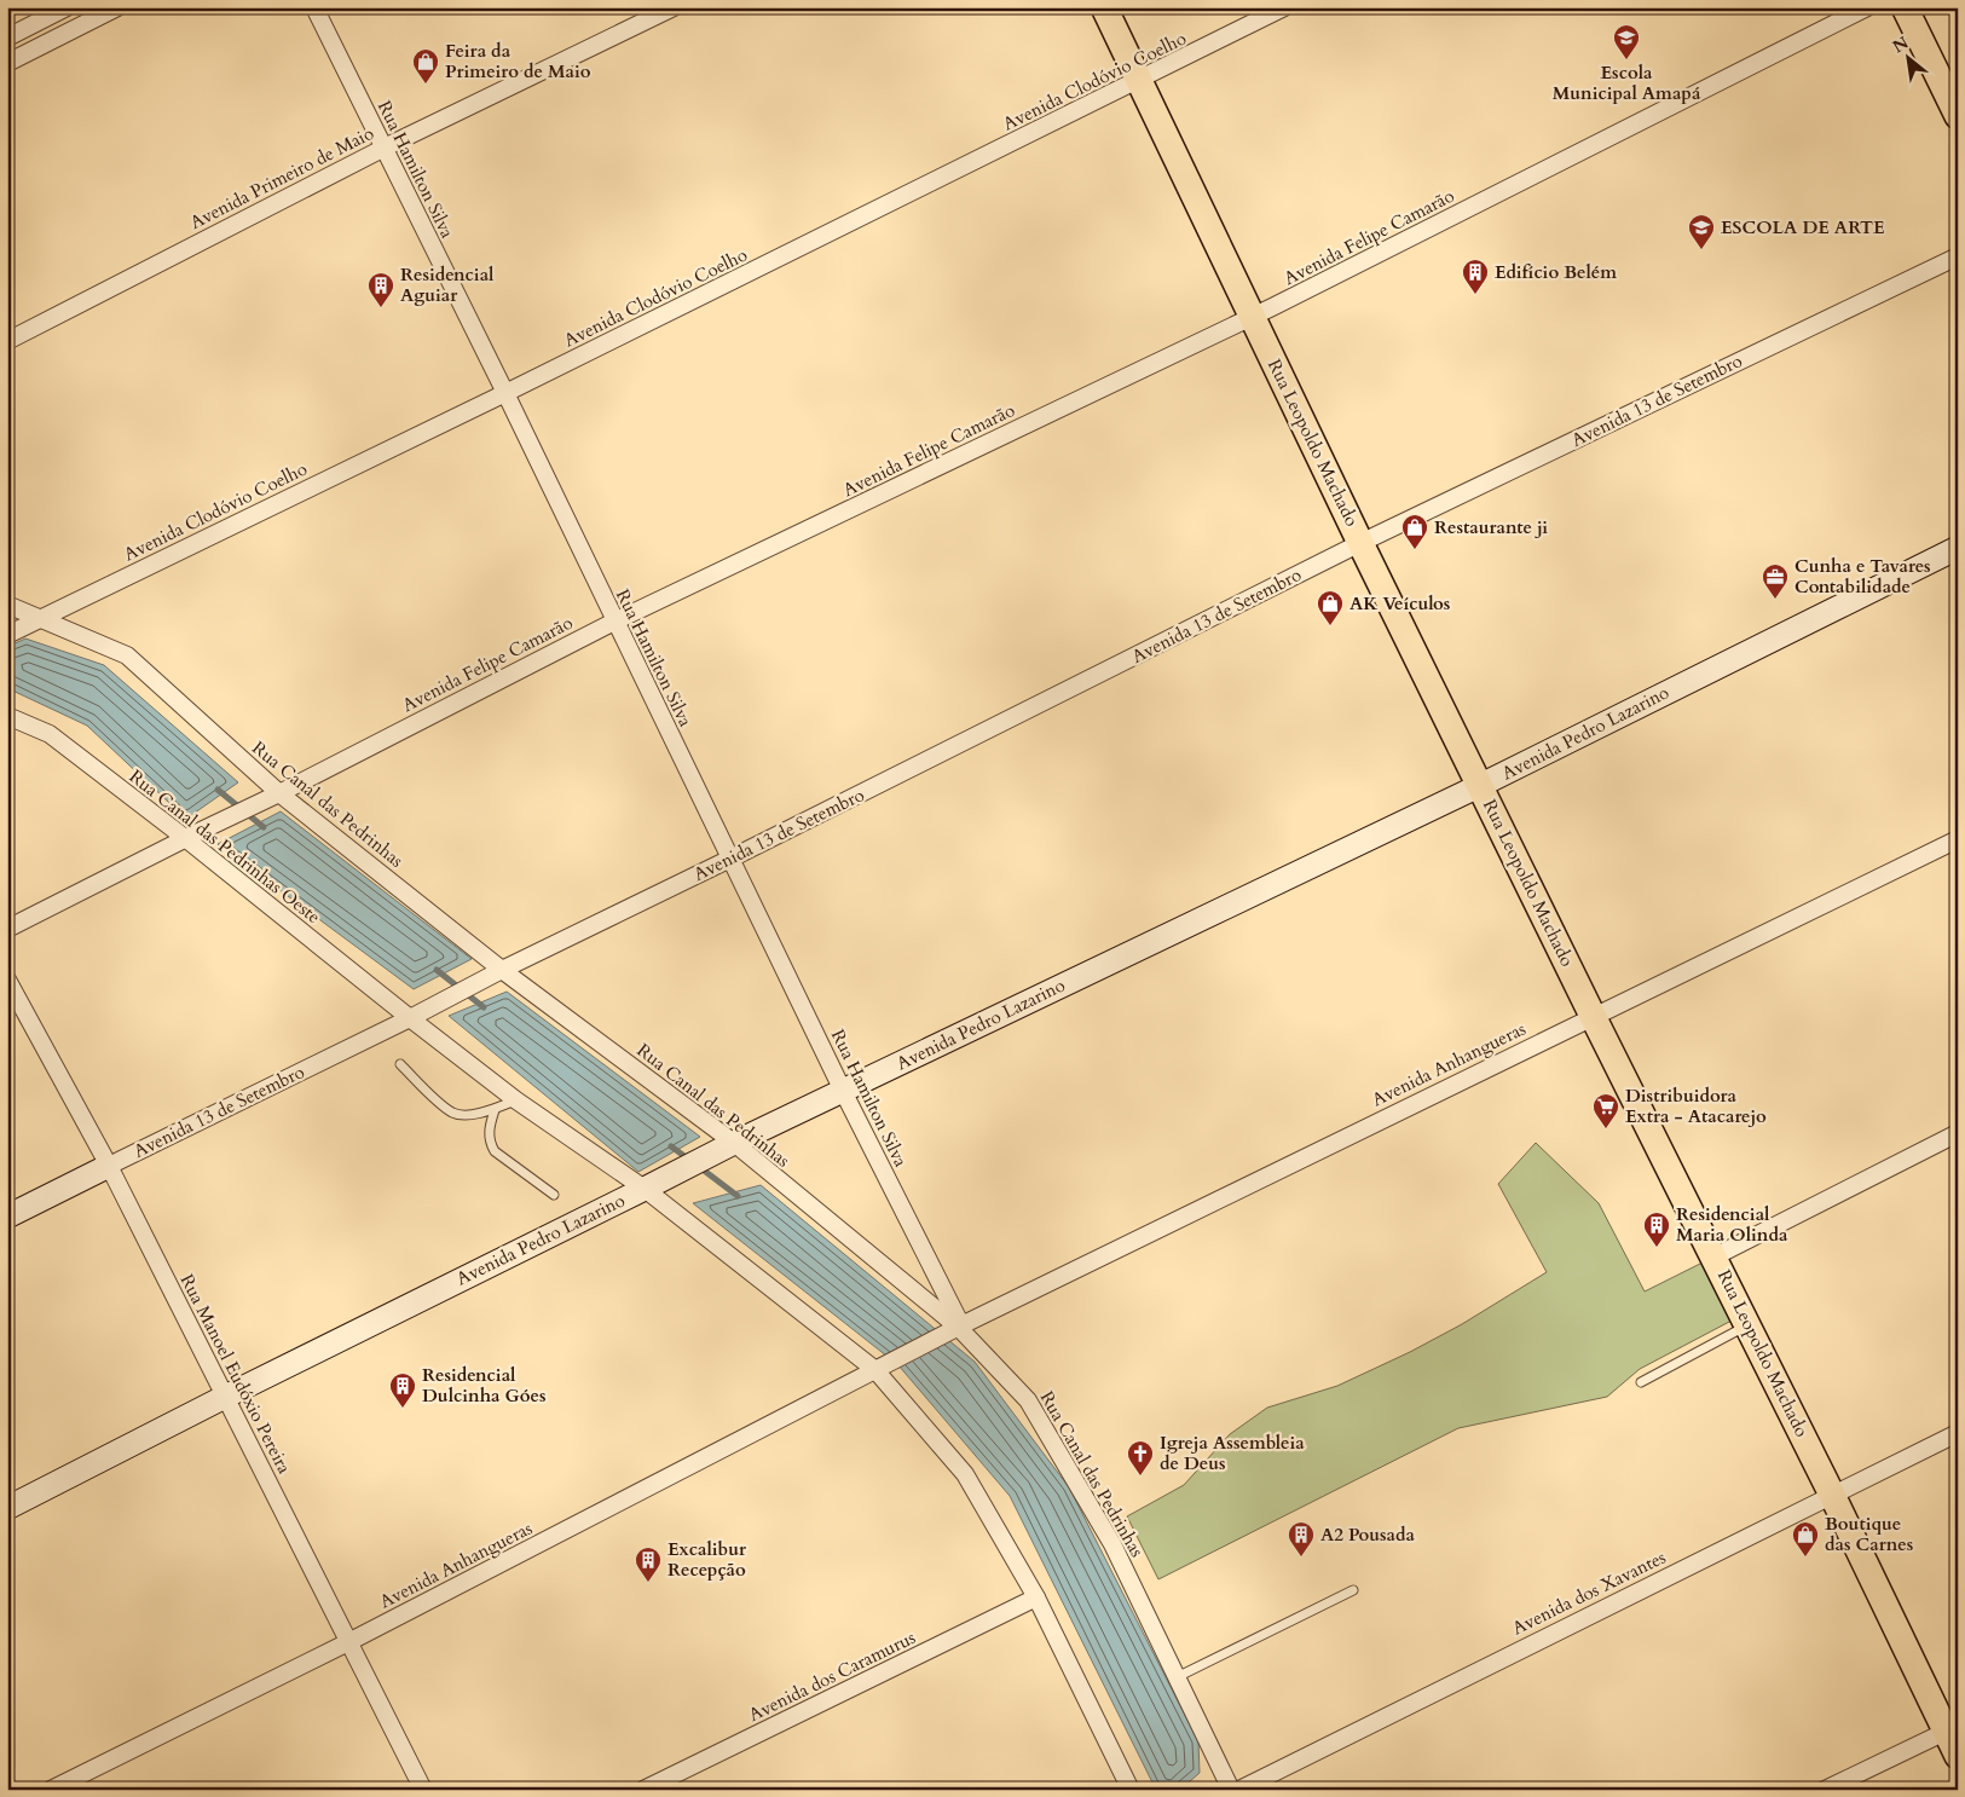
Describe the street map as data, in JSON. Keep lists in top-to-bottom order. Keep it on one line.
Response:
{"streets":{"main road":["Avenida 13 de Setembro","Rua Leopoldo Machado","Avenida Pedro Lazarino"],"street":["Avenida Clodóvio Coelho","Rua Hamilton Silva","Avenida Primeiro de Maio","Avenida Felipe Camarão","Rua Canal das Pedrinhas","Rua Canal das Pedrinhas Oeste","Avenida Anhangueras","Rua Manoel Eudóxio Pereira","Avenida dos Xavantes","Avenida dos Caramurus"]},"crossings":[["Avenida Clodóvio Coelho","Rua Hamilton Silva"],["Avenida Clodóvio Coelho","Rua Leopoldo Machado"],["Avenida Clodóvio Coelho","Rua Canal das Pedrinhas"],["Rua Hamilton Silva","Avenida Primeiro de Maio"],["Rua Hamilton Silva","Avenida Felipe Camarão"],["Rua Hamilton Silva","Avenida 13 de Setembro"],["Rua Hamilton Silva","Avenida Pedro Lazarino"],["Rua Hamilton Silva","Rua Canal das Pedrinhas"],["Rua Hamilton Silva","Avenida Anhangueras"],["Avenida Felipe Camarão","Rua Leopoldo Machado"],["Avenida Felipe Camarão","Rua Canal das Pedrinhas"],["Avenida Felipe Camarão","Rua Canal das Pedrinhas Oeste"],["Avenida 13 de Setembro","Rua Leopoldo Machado"],["Avenida 13 de Setembro","Rua Canal das Pedrinhas"],["Avenida 13 de Setembro","Rua Canal das Pedrinhas Oeste"],["Avenida 13 de Setembro","Rua Manoel Eudóxio Pereira"],["Rua Leopoldo Machado","Avenida Pedro Lazarino"],["Rua Leopoldo Machado","Avenida Anhangueras"],["Rua Leopoldo Machado","Avenida dos Xavantes"],["Avenida Pedro Lazarino","Rua Canal das Pedrinhas"],["Avenida Pedro Lazarino","Rua Manoel Eudóxio Pereira"],["Rua Canal das Pedrinhas","Avenida Anhangueras"],["Avenida Anhangueras","Rua Manoel Eudóxio Pereira"]],"places":{"school or university":["Escola Municipal Amapá","ESCOLA DE ARTE"],"shop":["Feira da Primeiro de Maio","Restaurante ji","AK Veículos","Boutique das Carnes"],"building":["Edifício Belém","Residencial Aguiar","Residencial Maria Olinda","Residencial Dulcinha Góes","A2 Pousada","Excalibur Recepção"],"office":["Cunha e Tavares Contabilidade"],"supermarket":["Distribuidora Extra - Atacarejo"],"church":["Igreja Assembleia de Deus"]},"north":"top left"}
